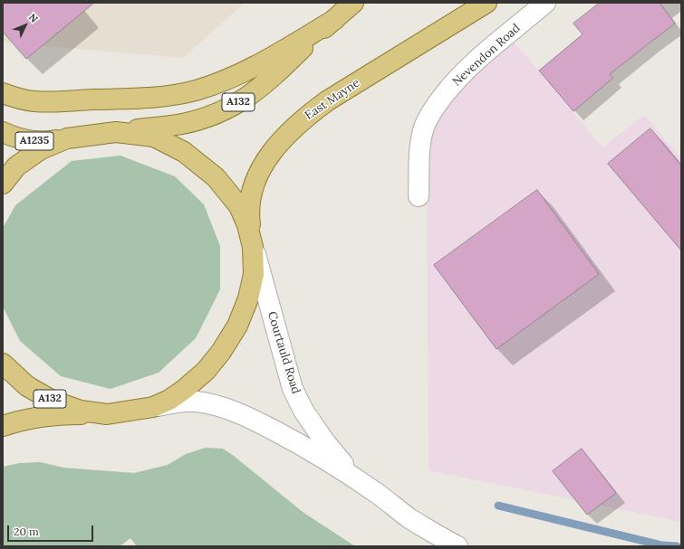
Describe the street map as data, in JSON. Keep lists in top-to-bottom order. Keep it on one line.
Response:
{"streets":{"main road":["East Mayne","A132","A1235"],"street":["Nevendon Road","Courtauld Road"]},"crossings":[["East Mayne","A132"],["East Mayne","Courtauld Road"],["A132","A1235"],["A132","Courtauld Road"]],"scale_bar":"20 m","north":"top right"}
